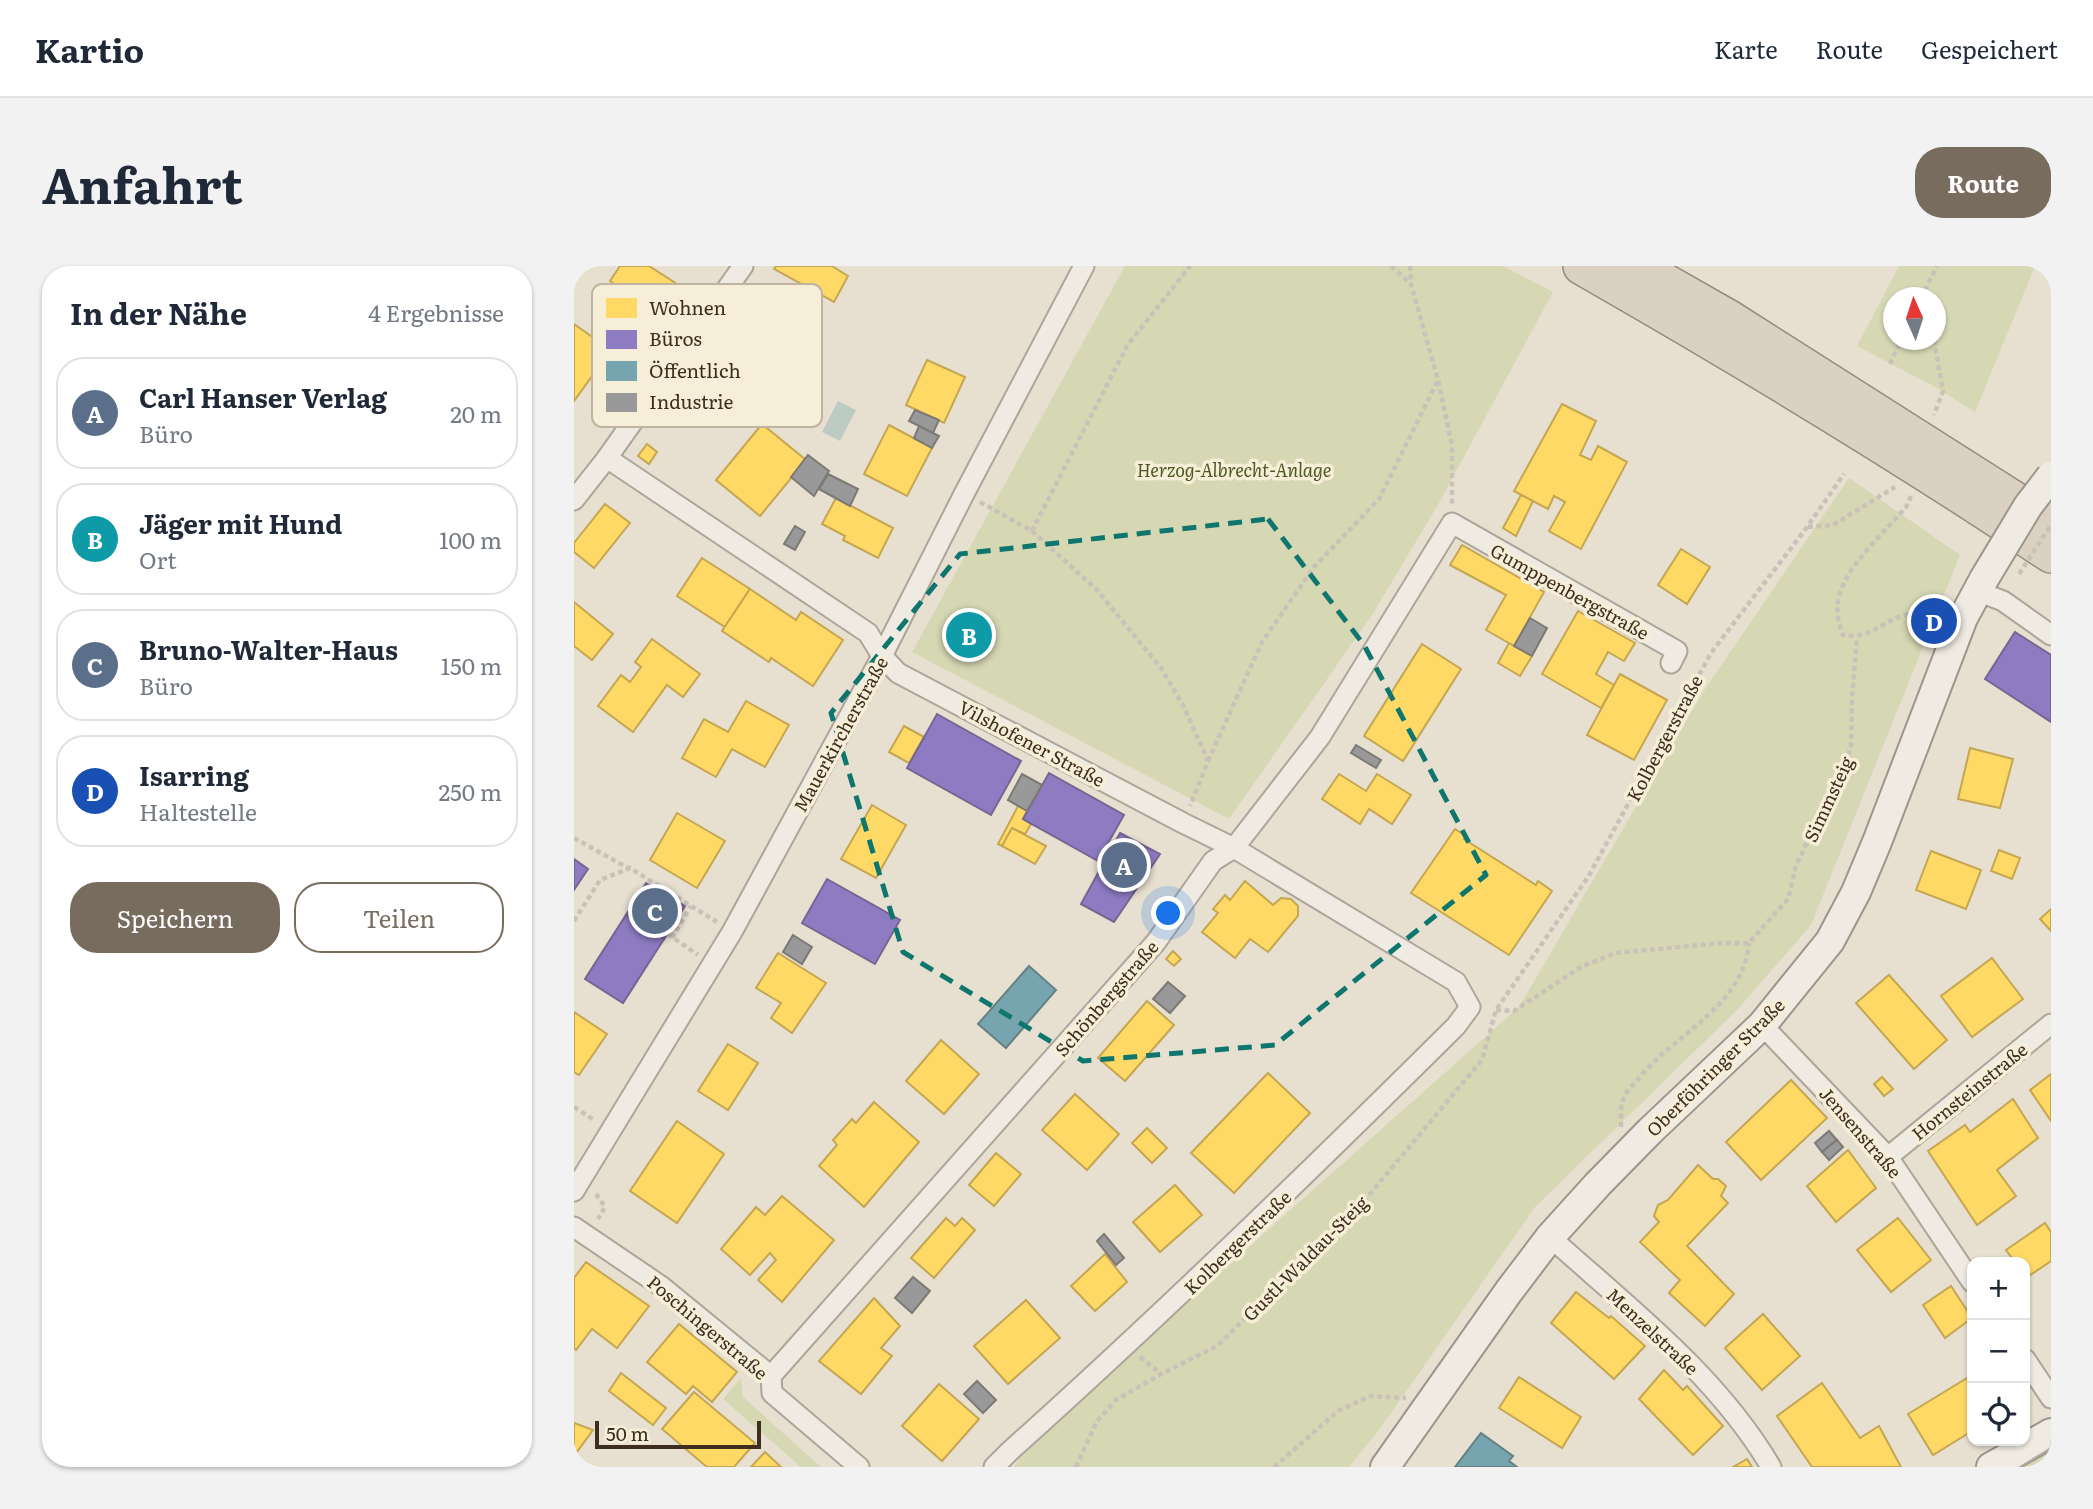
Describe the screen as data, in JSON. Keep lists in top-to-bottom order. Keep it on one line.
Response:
{"streets":{"main road":["Oberföhringer Straße"],"street":["Gumppenbergstraße","Mauerkircherstraße","Kolbergerstraße","Vilshofener Straße","Schönbergstraße","Hornsteinstraße","Jensenstraße","Poschingerstraße","Menzelstraße"],"path":["Simmsteig","Gustl-Waldau-Steig"]},"crossings":[["Gumppenbergstraße","Schönbergstraße"],["Mauerkircherstraße","Vilshofener Straße"],["Kolbergerstraße","Vilshofener Straße"],["Kolbergerstraße","Gustl-Waldau-Steig"],["Vilshofener Straße","Schönbergstraße"],["Schönbergstraße","Poschingerstraße"],["Oberföhringer Straße","Jensenstraße"],["Oberföhringer Straße","Menzelstraße"],["Hornsteinstraße","Jensenstraße"]],"parks":["Herzog-Albrecht-Anlage"],"legend":["Wohnen","Büros","Öffentlich","Industrie"],"scale_bar":"50 m","north":"top","page":{"header":"Kartio","nav":["Karte","Route","Gespeichert"],"title":"Anfahrt","buttons":["Route",["Speichern","Teilen"]],"heading":["In der Nähe","4 Ergebnisse"],"list":[{"mark":"A","name":"Carl Hanser Verlag","note":"Büro","value":"20 m"},{"mark":"B","name":"Jäger mit Hund","note":"Ort","value":"100 m"},{"mark":"C","name":"Bruno-Walter-Haus","note":"Büro","value":"150 m"},{"mark":"D","name":"Isarring","note":"Haltestelle","value":"250 m"}],"pins":["D","B","A","C"],"map_buttons":["+","−"],"scale":"50 m"}}
